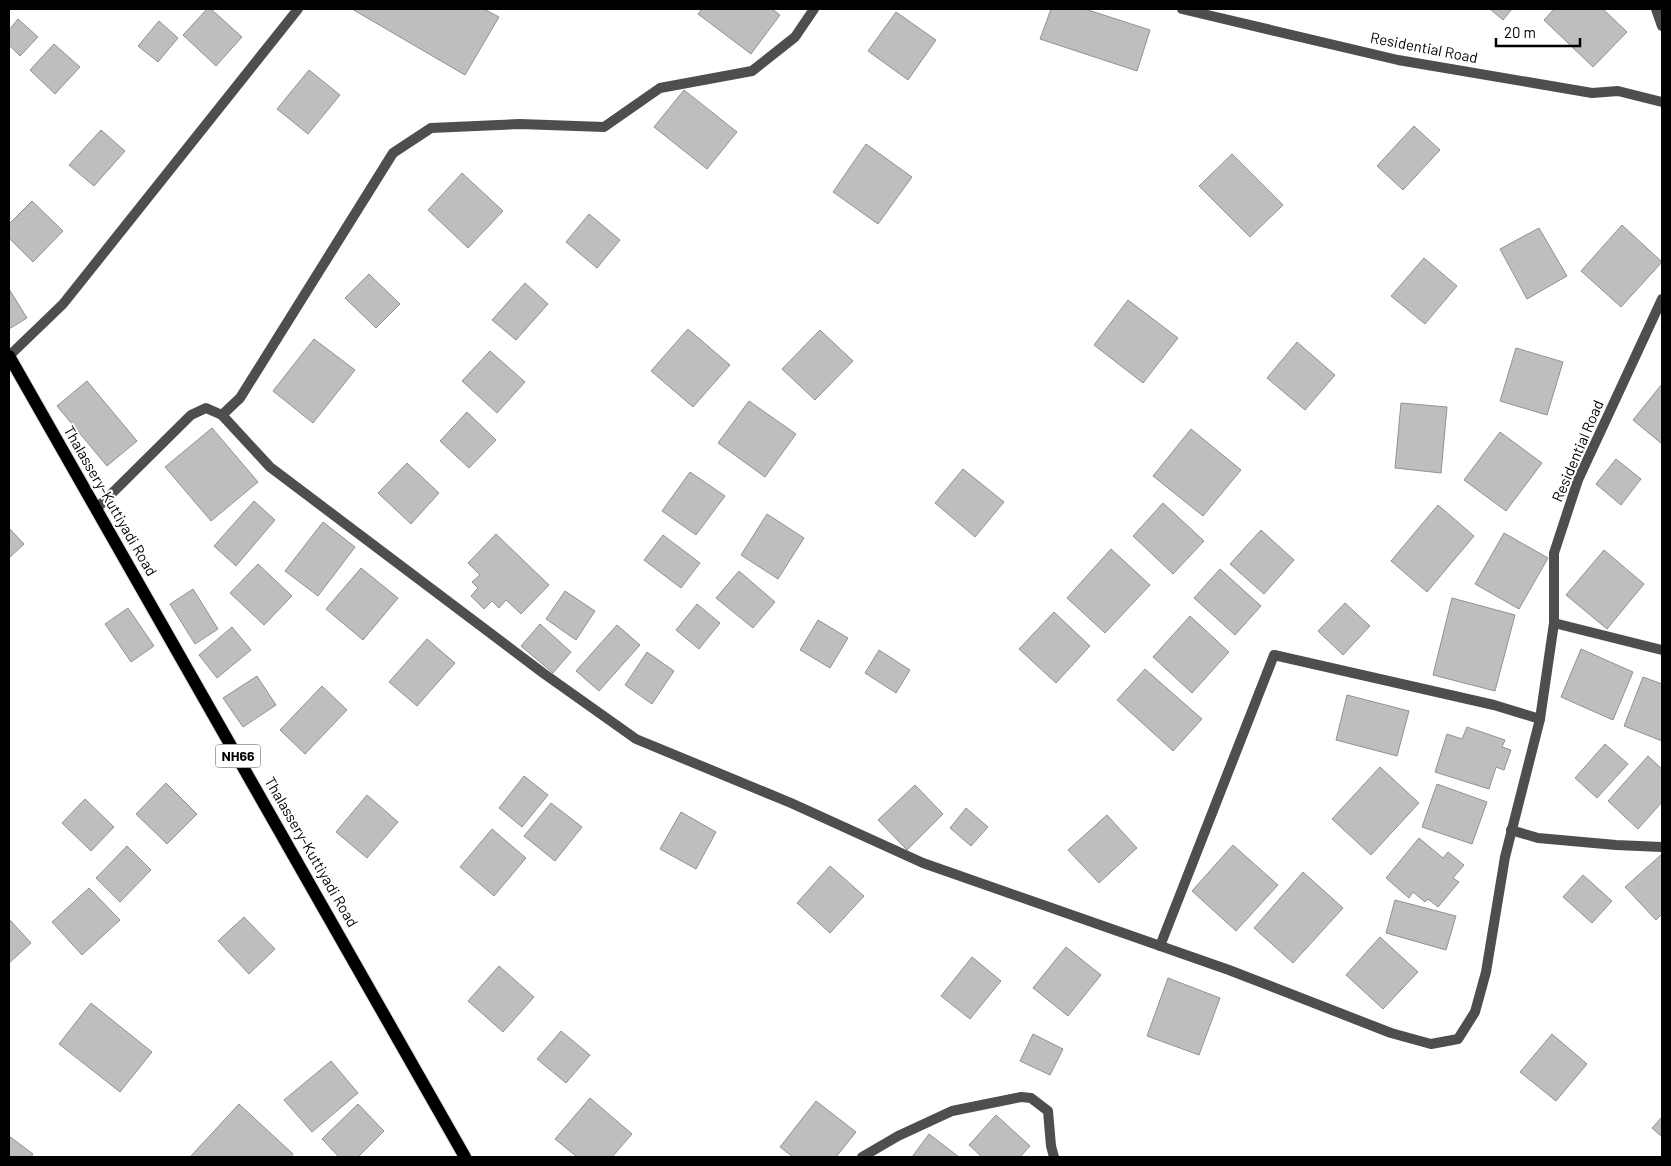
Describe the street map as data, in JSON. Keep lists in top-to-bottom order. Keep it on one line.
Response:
{"streets":{"main road":["Thalassery-Kuttiyadi Road","NH66"],"street":["Residential Road"]},"scale_bar":"20 m"}
